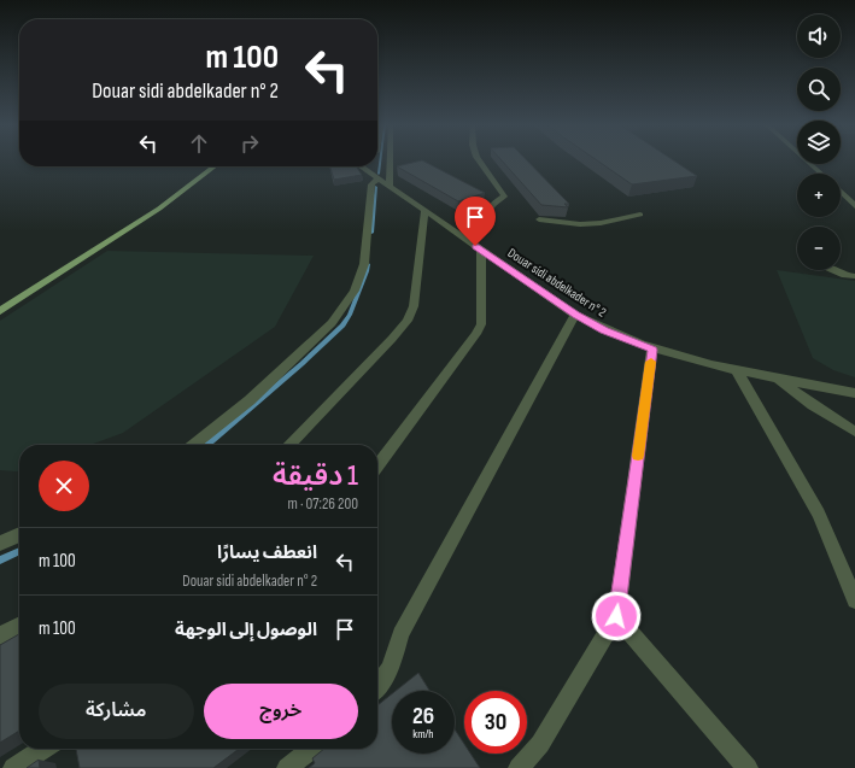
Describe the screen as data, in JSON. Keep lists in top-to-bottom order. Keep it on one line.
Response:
{"streets":{"street":["Douar sidi abdelkader n° 2"]},"page":{"map_buttons":["+","−"],"turn":["100 m","Douar sidi abdelkader n° 2"],"heading":["1 دقيقة","200 m · 07:26"],"list":[{"name":"انعطف يسارًا","note":"Douar sidi abdelkader n° 2","value":"100 m"},{"name":"الوصول إلى الوجهة","value":"100 m"}],"buttons":["خروج","مشاركة"],"speed":"26 km/h","limit":"30"}}
